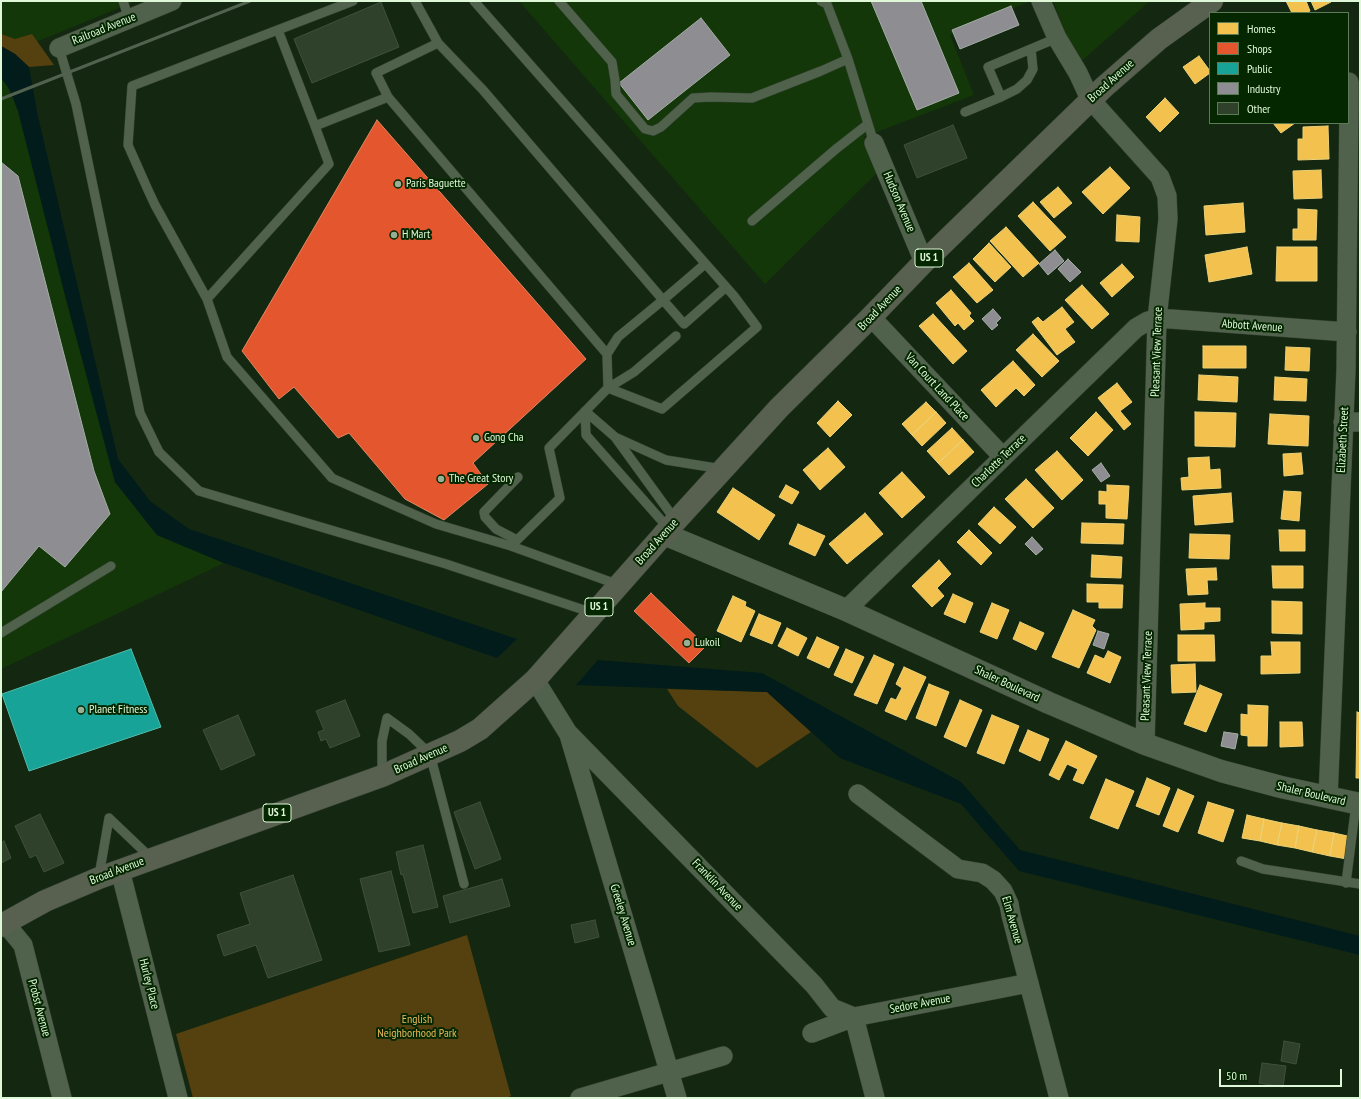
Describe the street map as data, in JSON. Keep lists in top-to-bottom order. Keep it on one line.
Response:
{"streets":{"main road":["Broad Avenue","US 1"],"street":["Railroad Avenue","Hudson Avenue","Abbott Avenue","Pleasant View Terrace","Van Court Land Place","Elizabeth Street","Charlotte Terrace","Shaler Boulevard","Franklin Avenue","Greeley Avenue","Elm Avenue","Hurley Place","Sedore Avenue","Probst Avenue"]},"crossings":[["Broad Avenue","Hudson Avenue"],["Broad Avenue","Pleasant View Terrace"],["Broad Avenue","Van Court Land Place"],["Broad Avenue","Shaler Boulevard"],["Broad Avenue","Franklin Avenue"],["Broad Avenue","Hurley Place"],["Broad Avenue","Probst Avenue"],["Abbott Avenue","Pleasant View Terrace"],["Abbott Avenue","Elizabeth Street"],["Abbott Avenue","Charlotte Terrace"],["Pleasant View Terrace","Charlotte Terrace"],["Pleasant View Terrace","Shaler Boulevard"],["Van Court Land Place","Charlotte Terrace"],["Elizabeth Street","Shaler Boulevard"],["Charlotte Terrace","Shaler Boulevard"],["Franklin Avenue","Greeley Avenue"],["Franklin Avenue","Sedore Avenue"],["Elm Avenue","Sedore Avenue"]],"parks":["English Neighborhood Park"],"places":["Paris Baguette","H Mart","Gong Cha","The Great Story","Lukoil","Planet Fitness"],"legend":["Homes","Shops","Public","Industry","Other"],"scale_bar":"50 m"}
